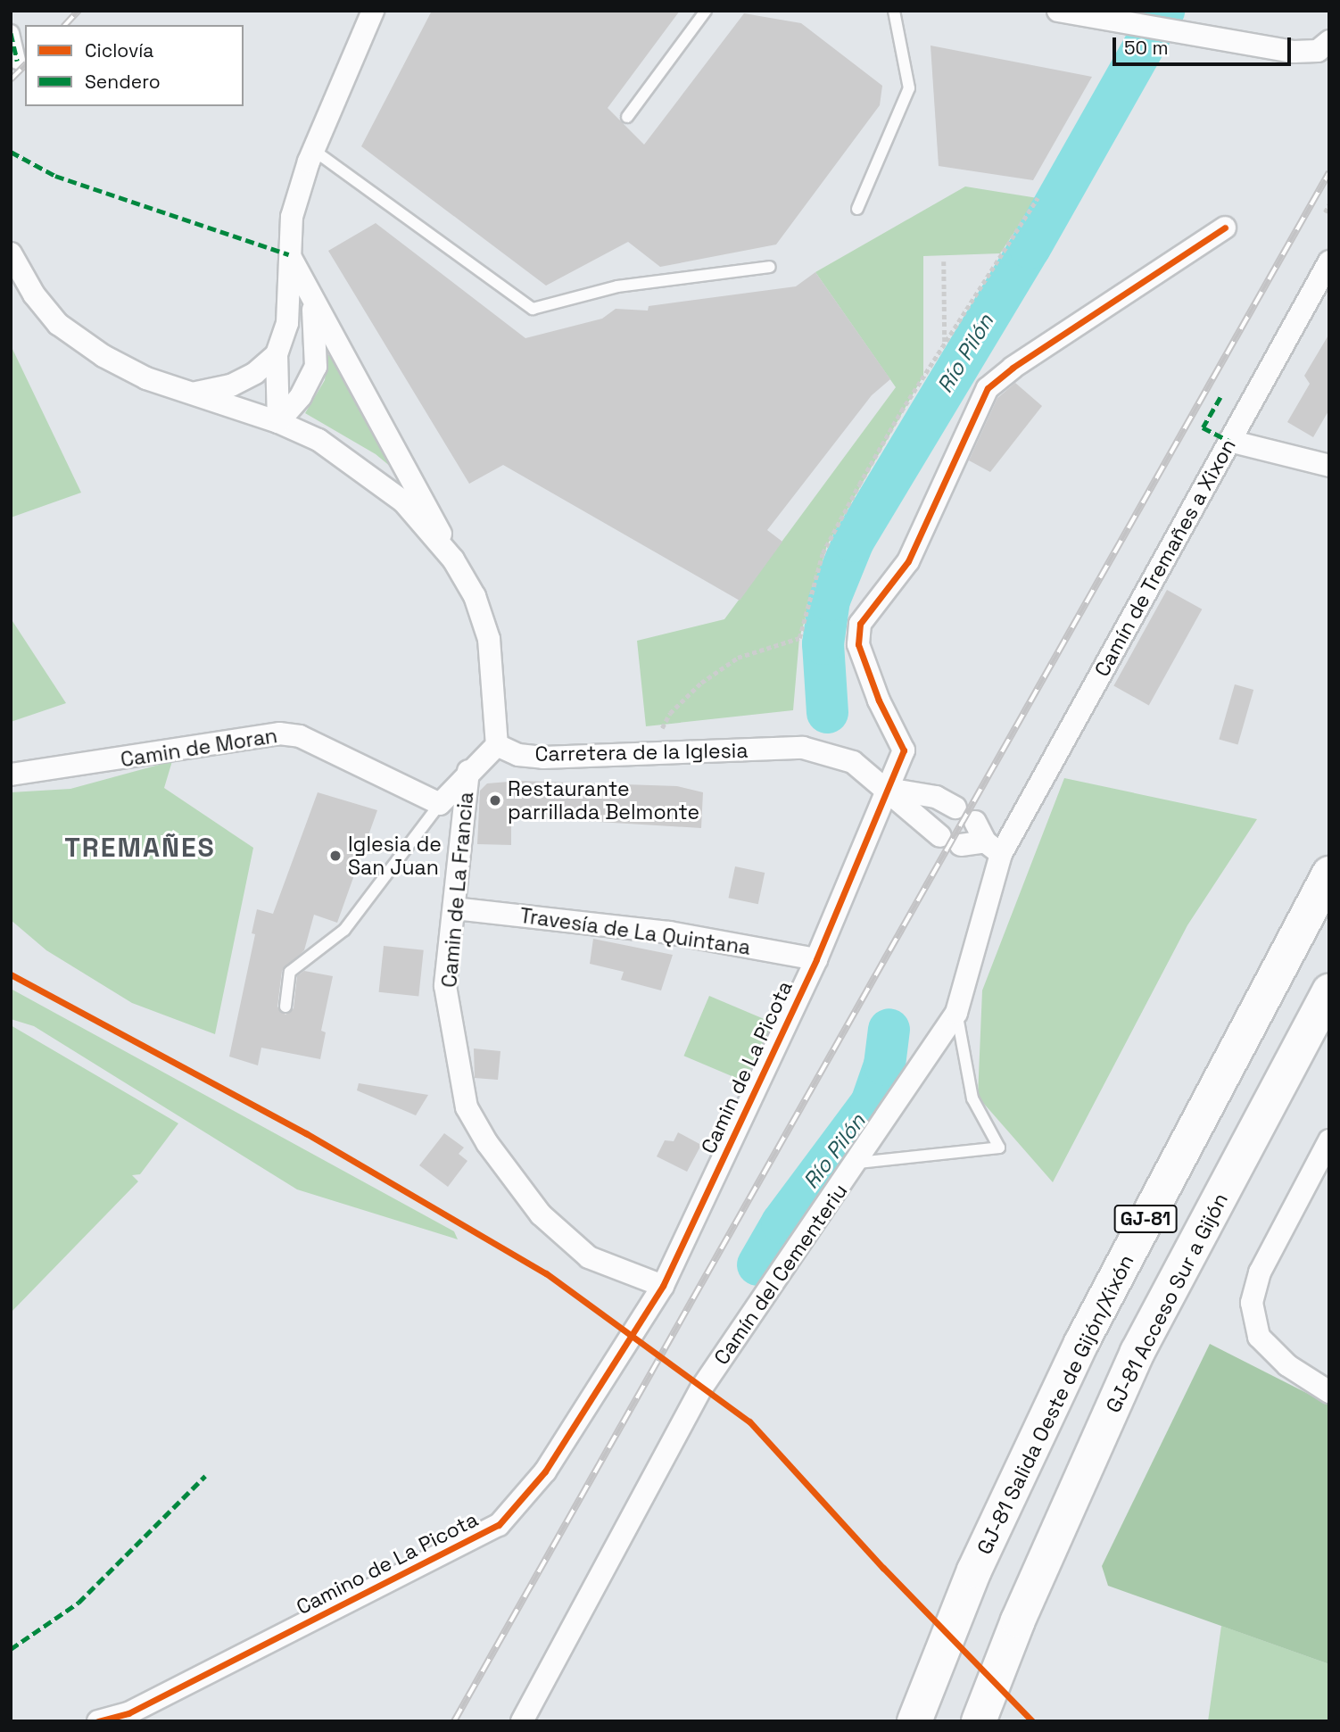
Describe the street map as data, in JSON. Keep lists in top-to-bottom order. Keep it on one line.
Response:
{"streets":{"highway":["GJ-81","GJ-81 Acceso Sur a Gijón","GJ-81 Salida Oeste de Gijón/Xixón"],"street":["Camín de Tremañes a Xixon","Camin de Moran","Carretera de la Iglesia","Camin de La Francia","Travesía de La Quintana","Camin de La Picota","Camín del Cementeriu","Camino de La Picota"]},"crossings":[["Camín de Tremañes a Xixon","Camín del Cementeriu"],["Carretera de la Iglesia","Camin de La Picota"],["Camin de La Francia","Travesía de La Quintana"],["Camin de La Francia","Camin de La Picota"],["Travesía de La Quintana","Camin de La Picota"],["Camin de La Picota","Camino de La Picota"]],"districts":["TREMAÑES"],"water":["Río Pilón"],"places":["Restaurante parrillada Belmonte","Iglesia de San Juan"],"legend":["Ciclovía","Sendero"],"scale_bar":"50 m"}
